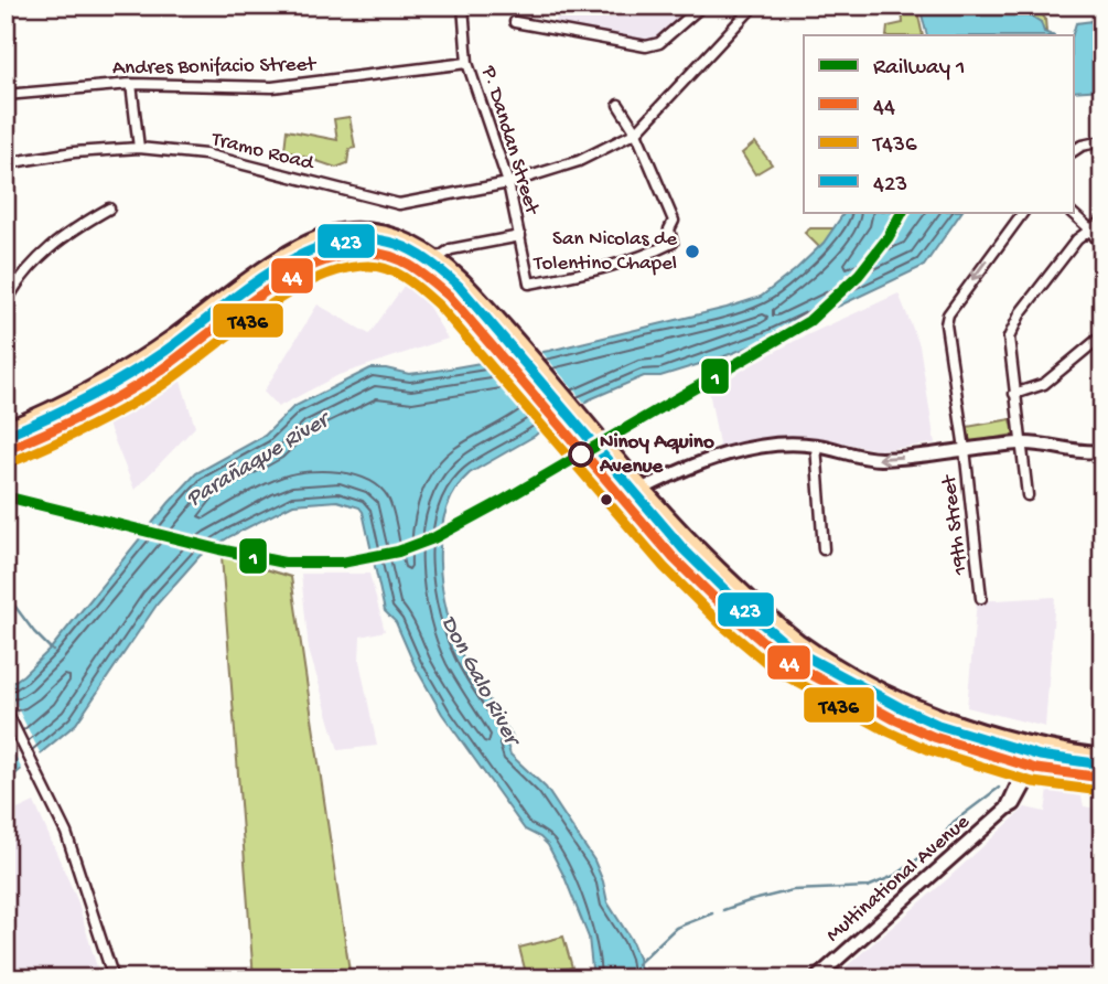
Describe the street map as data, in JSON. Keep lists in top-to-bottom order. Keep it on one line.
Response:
{"streets":{"street":["Andres Bonifacio Street","P. Dandan Street","Tramo Road","19th Street","Multinational Avenue"]},"crossings":[["Andres Bonifacio Street","P. Dandan Street"],["P. Dandan Street","Tramo Road"]],"water":["Parañaque River","Don Galo River"],"places":["San Nicolas de Tolentino Chapel","Ninoy Aquino Avenue"],"lines":["rail line 1","transit line 423","transit line 44","transit line T436"],"legend":["Railway 1","44","T436","423"]}
